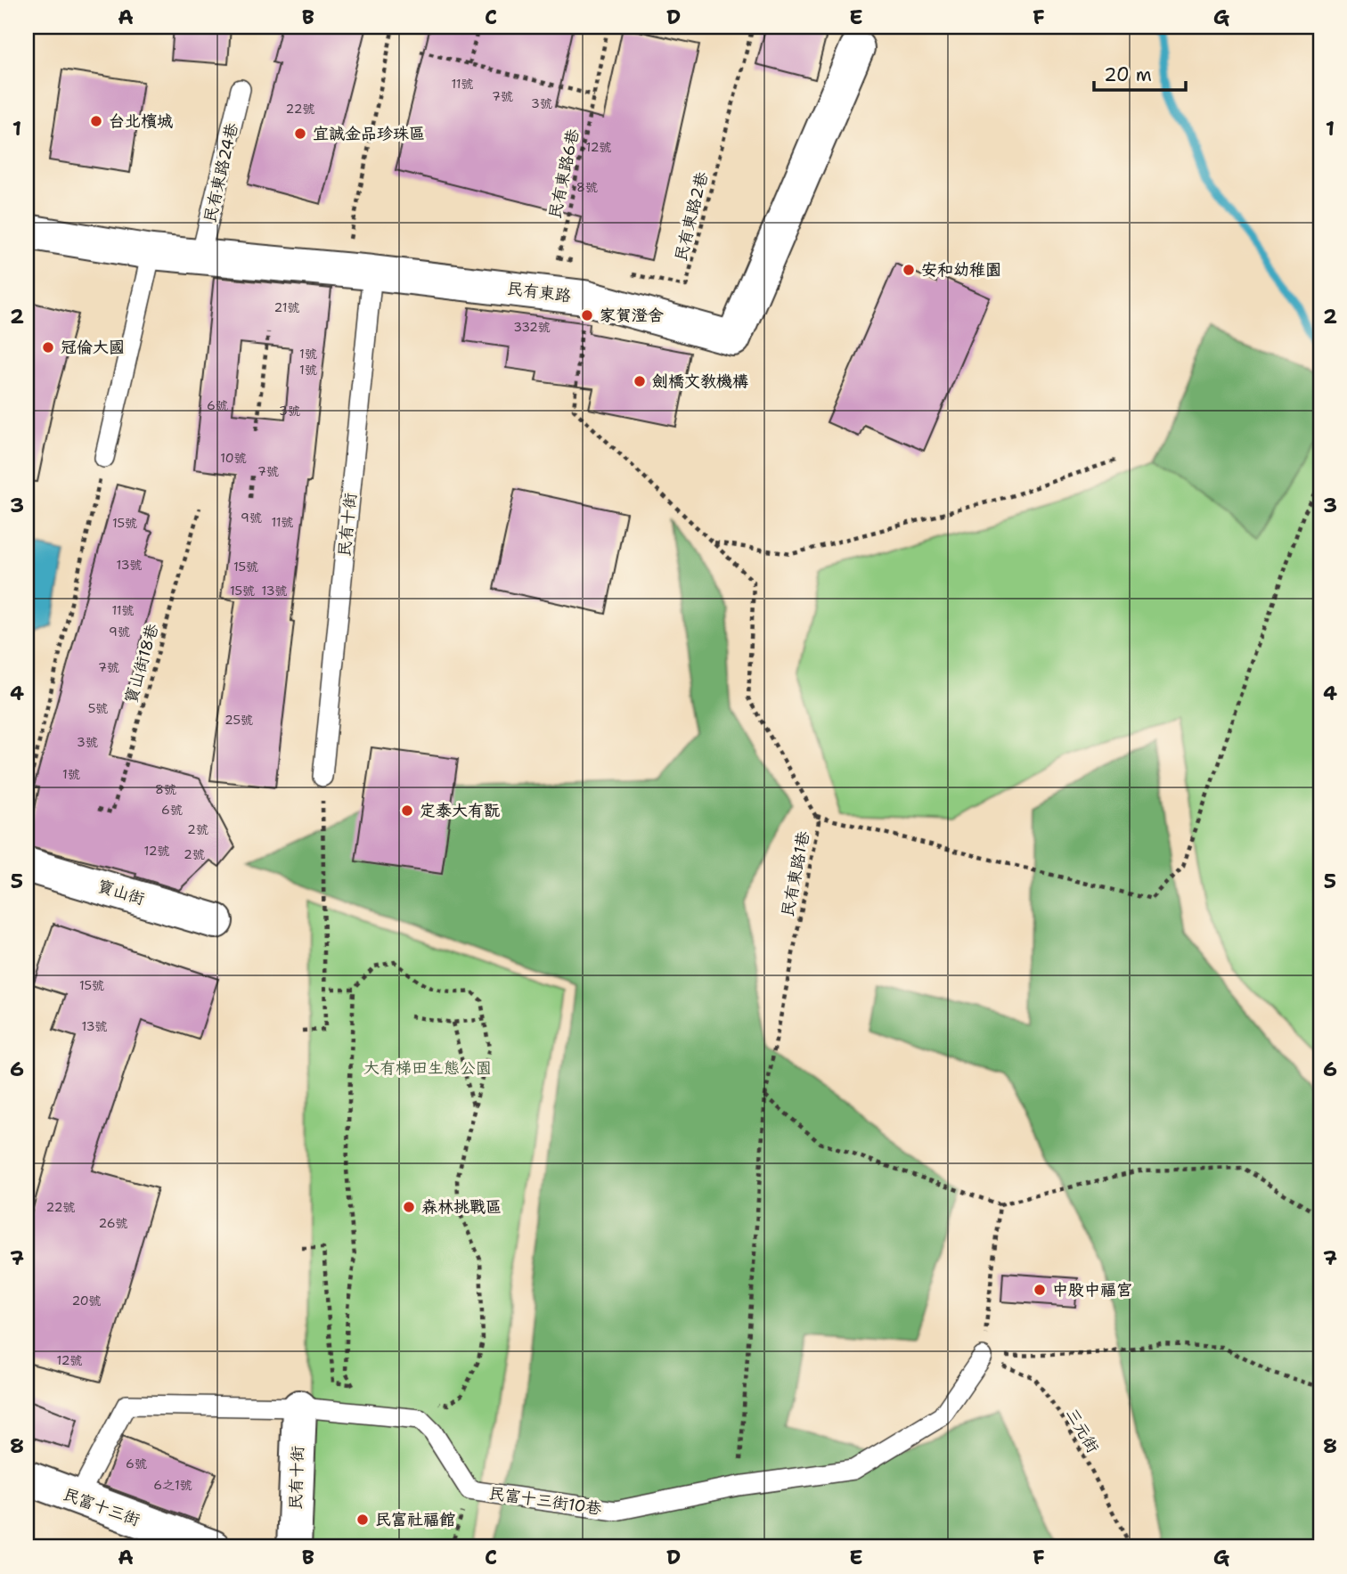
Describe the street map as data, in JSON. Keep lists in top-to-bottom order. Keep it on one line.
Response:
{"streets":{"street":["民有東路","民有十街","寶山街","民富十三街"],"lane":["民有東路24巷","民富十三街10巷"],"path":["民有東路6巷","民有東路2巷","寶山街18巷","民有東路1巷","三元街"]},"crossings":[["民有東路24巷","民有東路"],["民有東路","民有十街"],["民有東路","民有東路1巷"],["民有十街","民富十三街10巷"],["民有東路1巷","民富十三街10巷"],["三元街","民富十三街10巷"],["民富十三街10巷","民富十三街"]],"parks":["大有梯田生態公園"],"places":["台北檳城","宜誠金品珍珠區","安和幼稚園","家賀澄舍","冠倫大國","劍橋文教機構","定泰大有翫","森林挑戰區","中股中福宮","民富社福館"],"house_numbers":["11號","7號","3號","22號","12號","8號","21號","332號","1號","1號","6號","3號","10號","7號","9號","11號","15號","13號","15號","15號","13號","11號","9號","7號","5號","25號","3號","1號","8號","6號","2號","12號","2號","15號","13號","22號","26號","20號","12號","6號","6之1號"],"scale_bar":"20 m","grid":{"columns":["A","B","C","D","E","F","G"],"rows":["1","2","3","4","5","6","7","8"]}}
